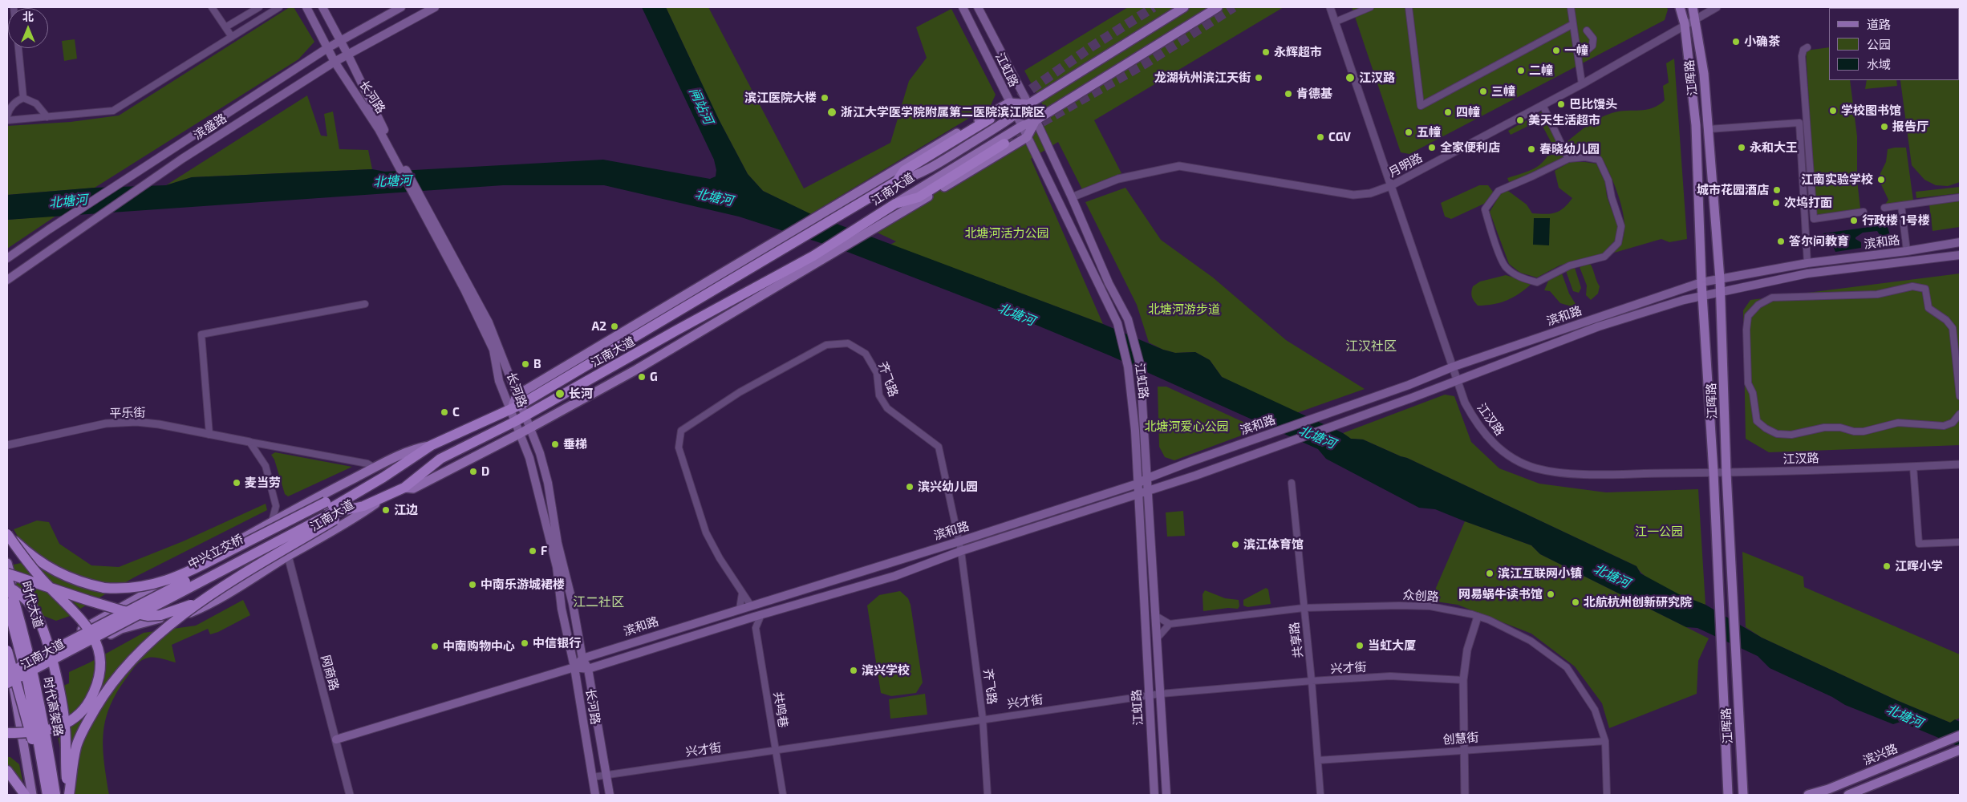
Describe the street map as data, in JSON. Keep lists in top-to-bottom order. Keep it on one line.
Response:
{"streets":{"highway":["江南大道","中兴立交桥","时代高架路"],"main road":["江虹路","江晖路","长河路","滨盛路","滨和路","时代大道","滨兴路"],"street":["月明路","齐飞路","平乐街","江汉路","众创路","共享路","兴才街","网商路","共鸣巷","创慧街"]},"crossings":[["江虹路","月明路"],["江虹路","江南大道"],["江虹路","滨和路"],["江虹路","兴才街"],["江晖路","月明路"],["江晖路","滨和路"],["江晖路","江汉路"],["长河路","滨盛路"],["长河路","江南大道"],["长河路","滨和路"],["长河路","兴才街"],["月明路","江汉路"],["江南大道","中兴立交桥"],["江南大道","时代大道"],["江南大道","网商路"],["滨和路","齐飞路"],["滨和路","江汉路"],["滨和路","网商路"],["齐飞路","兴才街"],["众创路","共享路"],["众创路","创慧街"],["时代大道","时代高架路"],["共享路","兴才街"],["共享路","创慧街"],["兴才街","共鸣巷"]],"districts":["江汉社区","江二社区"],"water":["闸站河","北塘河"],"parks":["北塘河活力公园","北塘河游步道","北塘河爱心公园","江一公园"],"places":["小确茶","一幢","永辉超市","二幢","龙湖杭州滨江天街","江汉路","三幢","肯德基","滨江医院大楼","巴比馒头","学校图书馆","浙江大学医学院附属第二医院滨江院区","四幢","美天生活超市","报告厅","五幢","CGV","全家便利店","永和大王","春晓幼儿园","江南实验学校","城市花园酒店","次坞打面","行政楼 1号楼","答尔问教育","A2","B","G","长河","C","垂梯","D","麦当劳","滨兴幼儿园","江边","滨江体育馆","F","江晖小学","滨江互联网小镇","中南乐游城裙楼","网易蜗牛读书馆","北航杭州创新研究院","中信银行","当虹大厦","中南购物中心","滨兴学校"],"legend":["道路","公园","水域"],"north":"top"}
